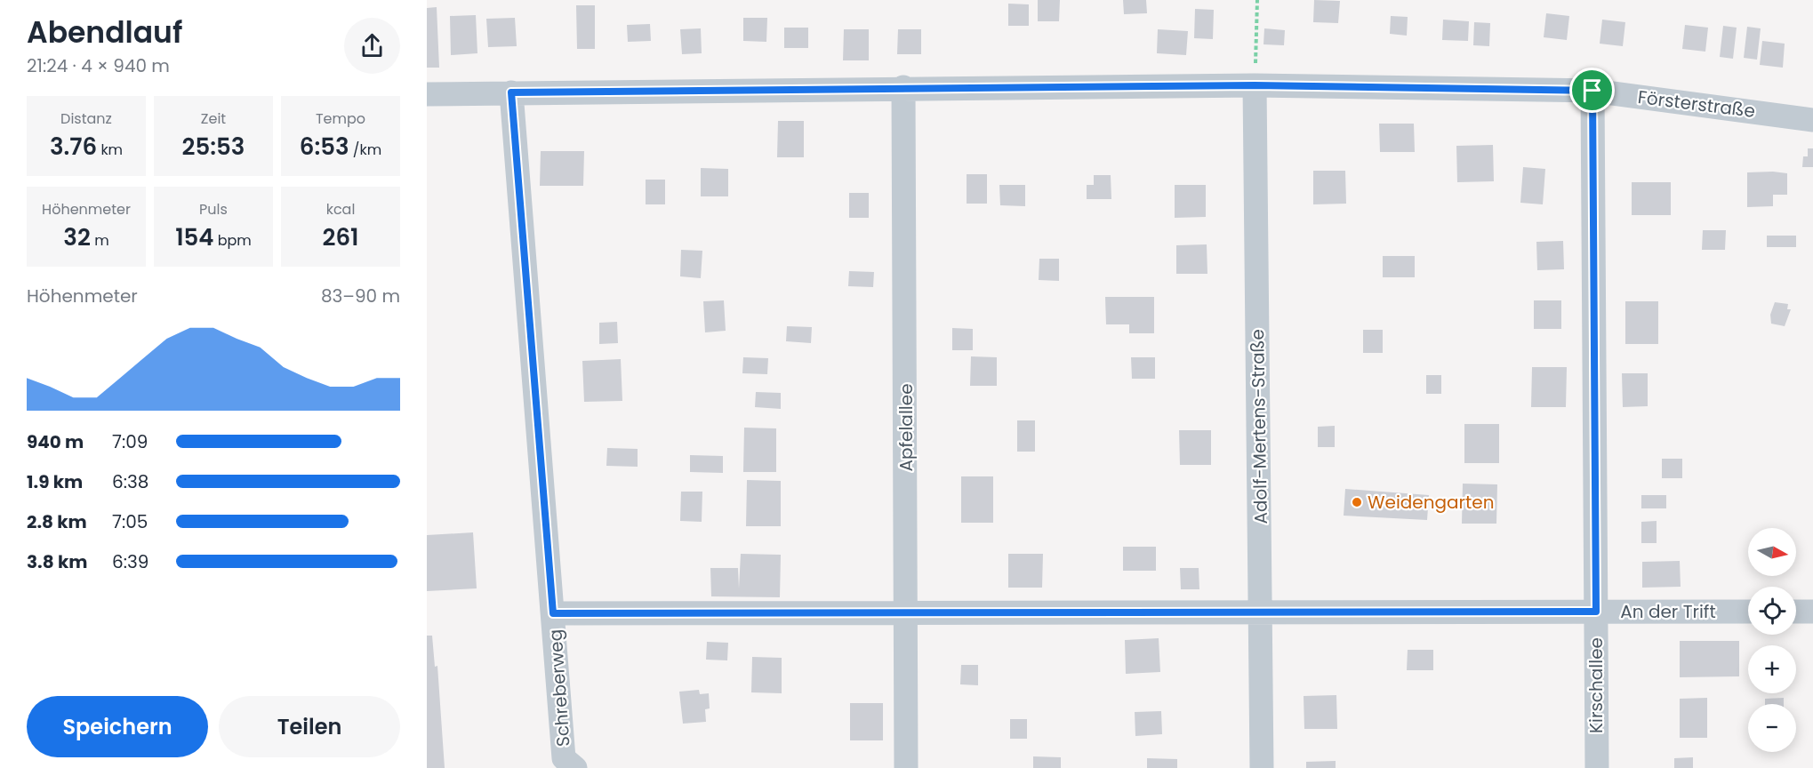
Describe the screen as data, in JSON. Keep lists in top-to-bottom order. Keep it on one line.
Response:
{"streets":{"street":["Försterstraße","Adolf-Mertens-Straße","Apfelallee","An der Trift","Kirschallee","Schreberweg"]},"crossings":[["Försterstraße","Adolf-Mertens-Straße"],["Försterstraße","Apfelallee"],["Försterstraße","Kirschallee"],["Försterstraße","Schreberweg"],["Adolf-Mertens-Straße","An der Trift"],["Apfelallee","An der Trift"],["An der Trift","Kirschallee"],["An der Trift","Schreberweg"]],"places":["Weidengarten"],"north":"right","page":{"heading":["Abendlauf","21:24 · 4 × 940 m"],"stats":[["Distanz","3.76 km"],["Zeit","25:53"],["Tempo","6:53 /km"],["Höhenmeter","32 m"],["Puls","154 bpm"],["kcal","261"]],"chart":["Höhenmeter","83–90 m"],"list":[{"name":"940 m","note":"7:09"},{"name":"1.9 km","note":"6:38"},{"name":"2.8 km","note":"7:05"},{"name":"3.8 km","note":"6:39"}],"map_buttons":["+","−"],"buttons":["Speichern","Teilen"]}}
